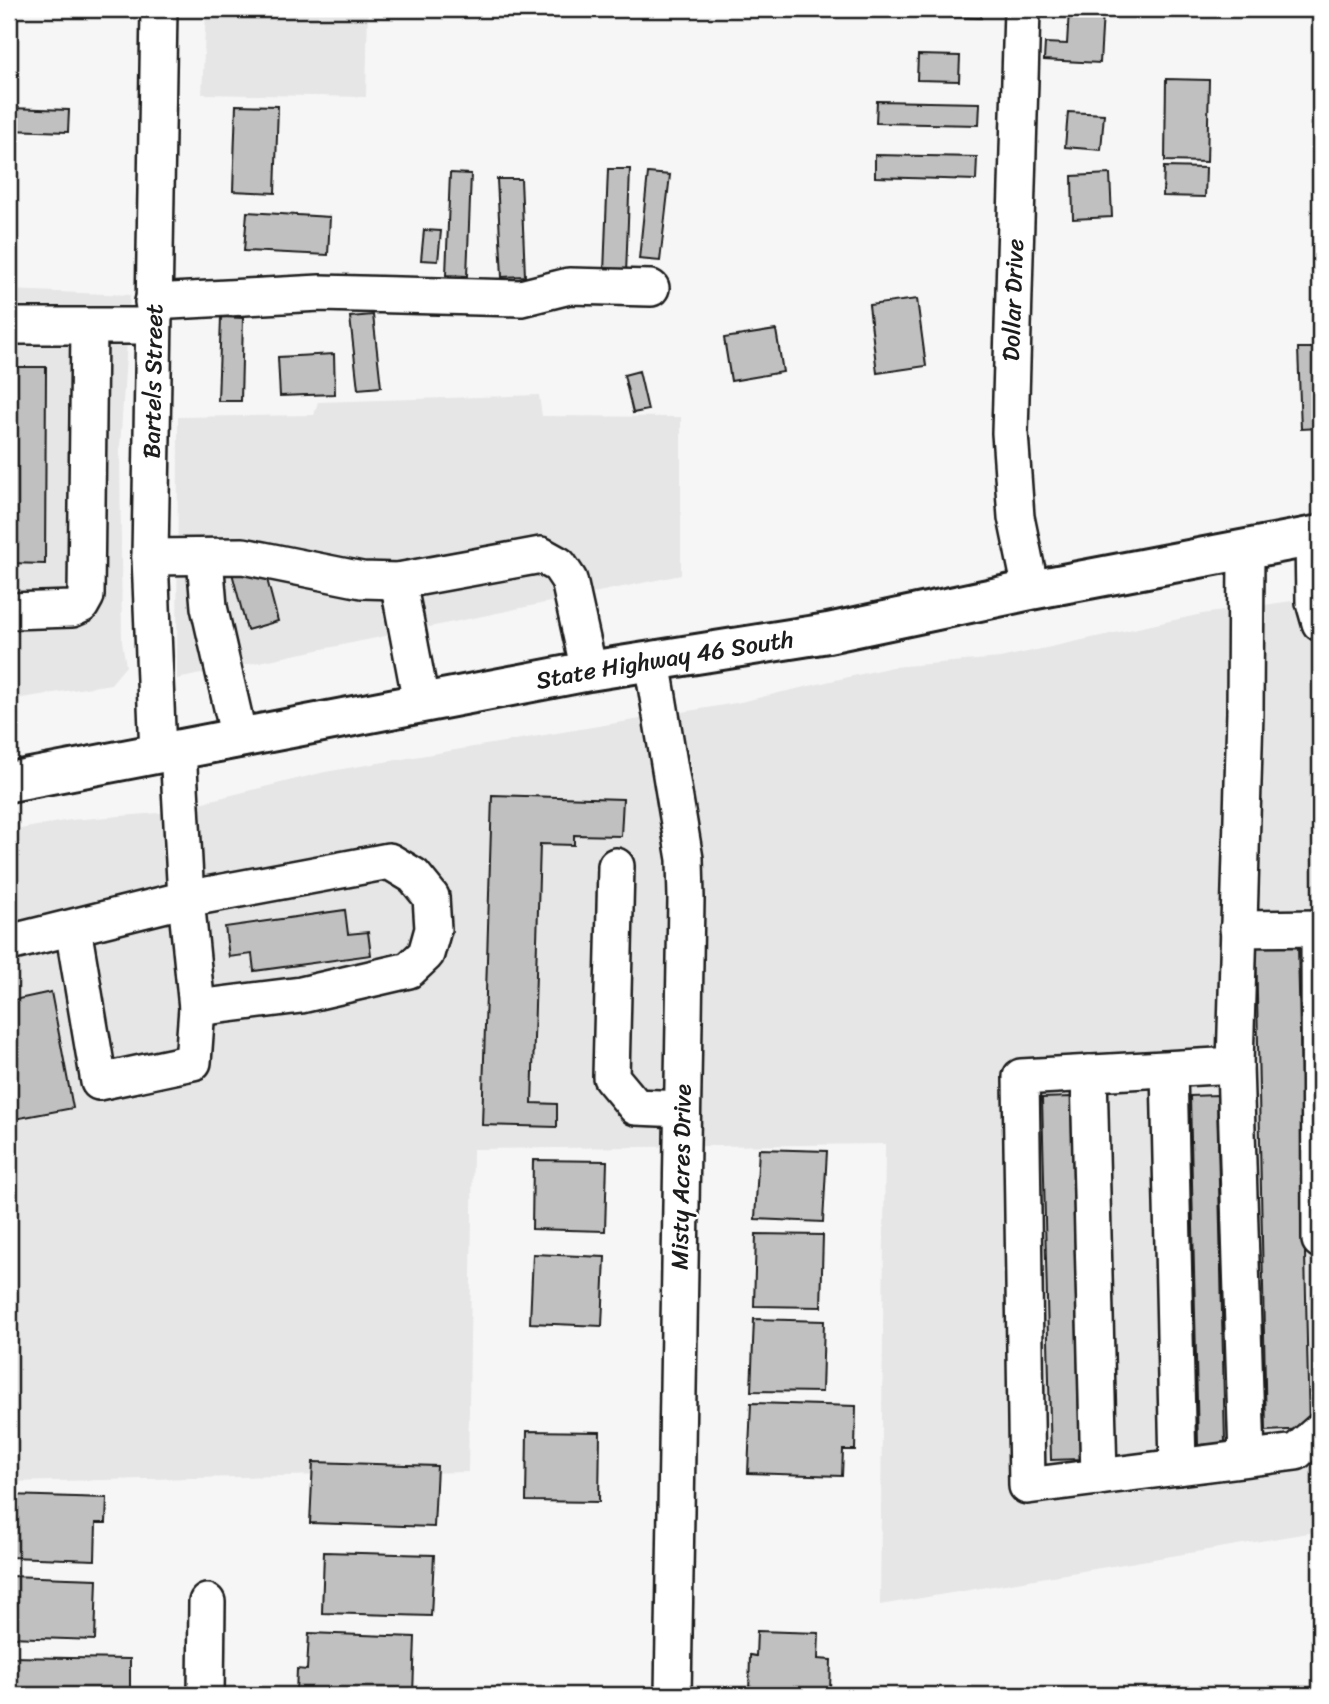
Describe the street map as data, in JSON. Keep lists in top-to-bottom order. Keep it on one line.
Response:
{"streets":{"main road":["State Highway 46 South"],"street":["Dollar Drive","Bartels Street","Misty Acres Drive"]},"crossings":[["Dollar Drive","State Highway 46 South"],["Bartels Street","State Highway 46 South"],["State Highway 46 South","Misty Acres Drive"]]}
